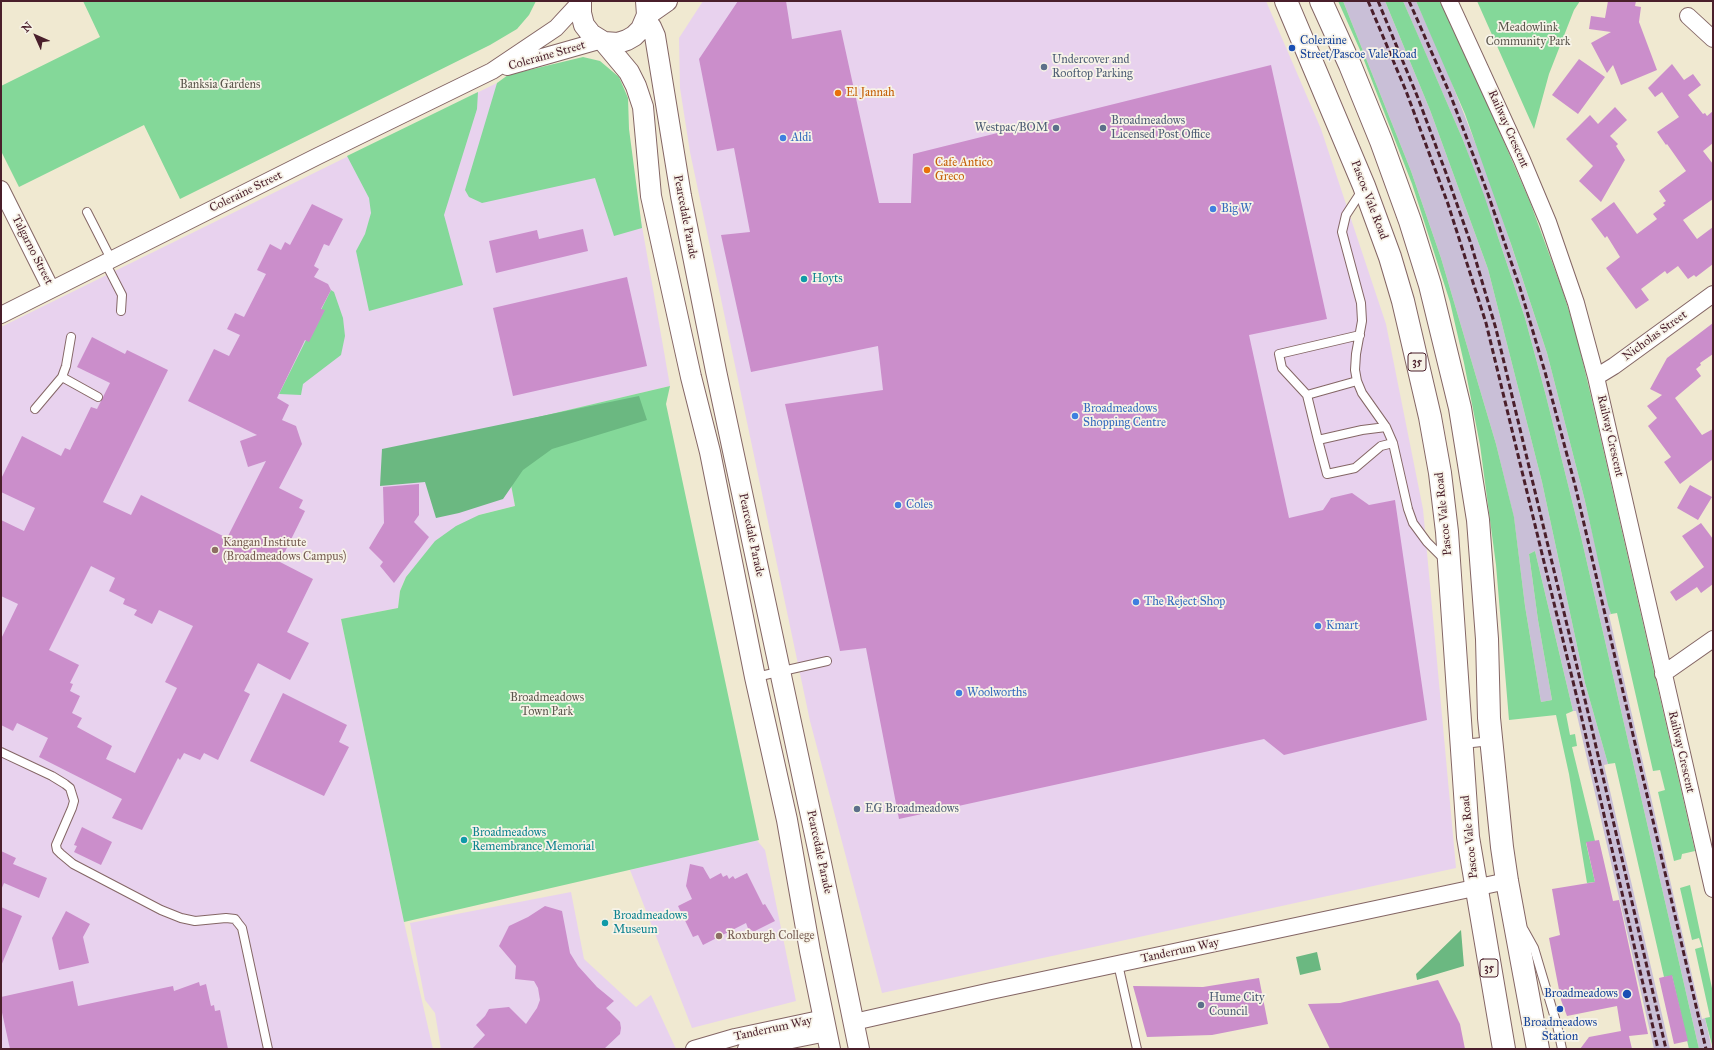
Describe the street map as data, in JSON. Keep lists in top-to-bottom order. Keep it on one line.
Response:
{"streets":{"main road":["Pascoe Vale Road","35"],"street":["Coleraine Street","Railway Crescent","Pearcedale Parade","Talgarno Street","Nicholas Street","Tanderrum Way"]},"crossings":[["Coleraine Street","Pearcedale Parade"],["Coleraine Street","Talgarno Street"],["Railway Crescent","Nicholas Street"],["Pascoe Vale Road","Tanderrum Way"],["Pearcedale Parade","Tanderrum Way"]],"parks":["Meadowlink Community Park","Banksia Gardens","Broadmeadows Town Park"],"places":["Coleraine Street/Pascoe Vale Road","Undercover and Rooftop Parking","El Jannah","Westpac/BOM","Broadmeadows Licensed Post Office","Aldi","Cafe Antico Greco","Big W","Hoyts","Broadmeadows Shopping Centre","Coles","Kangan Institute (Broadmeadows Campus)","The Reject Shop","Kmart","Woolworths","EG Broadmeadows","Broadmeadows Remembrance Memorial","Broadmeadows Museum","Roxburgh College","Broadmeadows","Hume City Council","Broadmeadows Station"],"north":"top left"}
